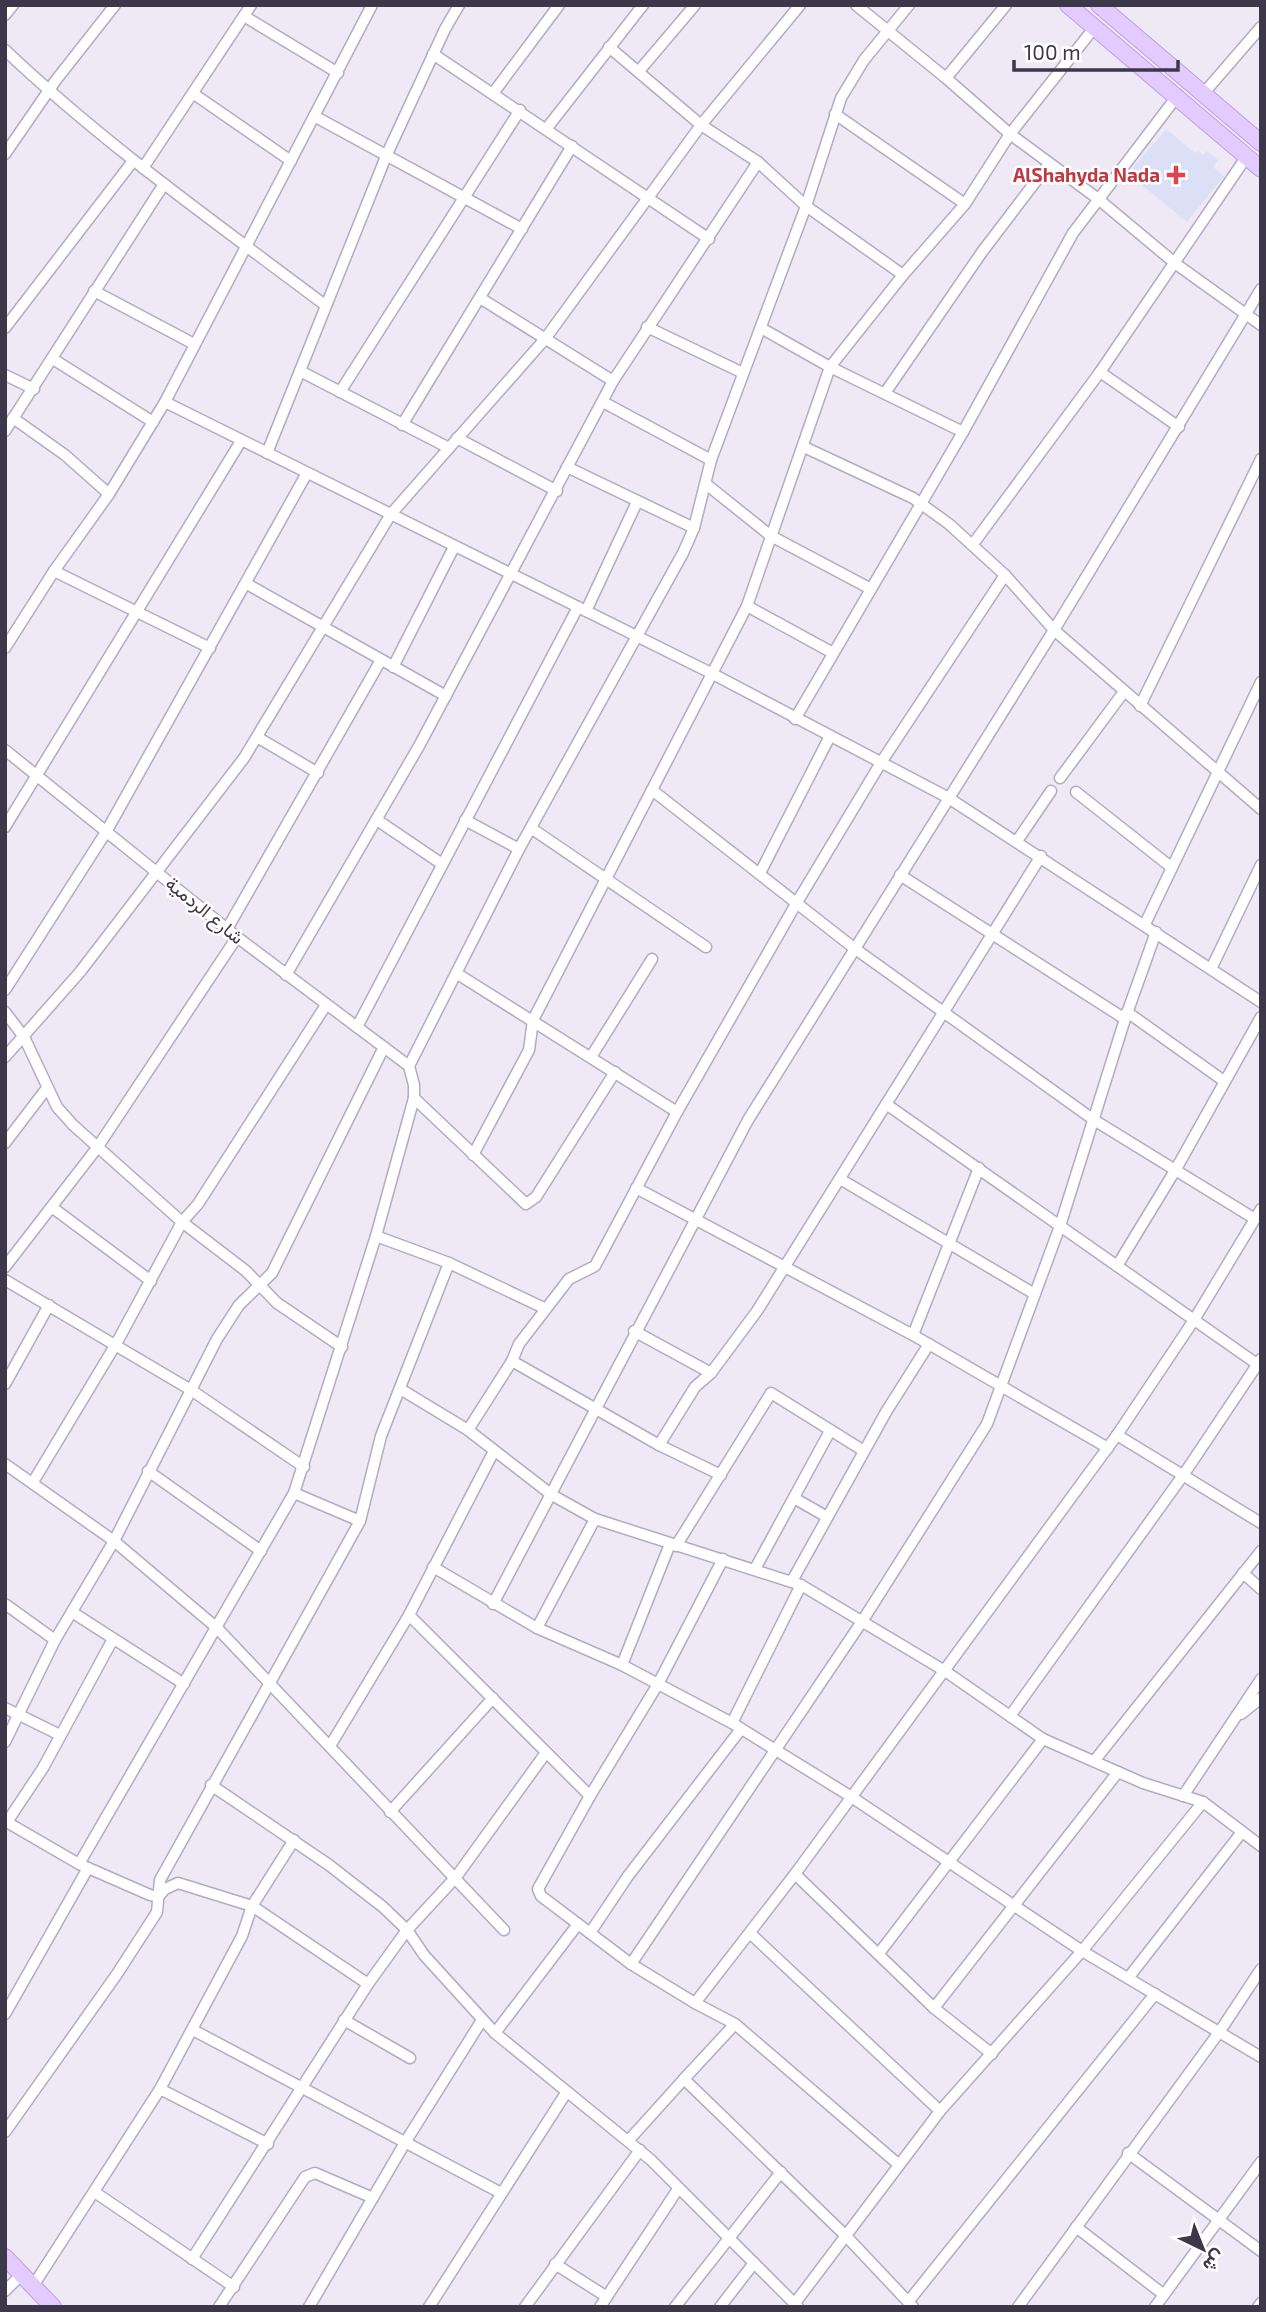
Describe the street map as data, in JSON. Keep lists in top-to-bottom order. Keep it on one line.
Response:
{"streets":{"street":["شارع الردمية"]},"places":{"health":["AlShahyda Nada"]},"scale_bar":"100 m","north":"bottom right"}
